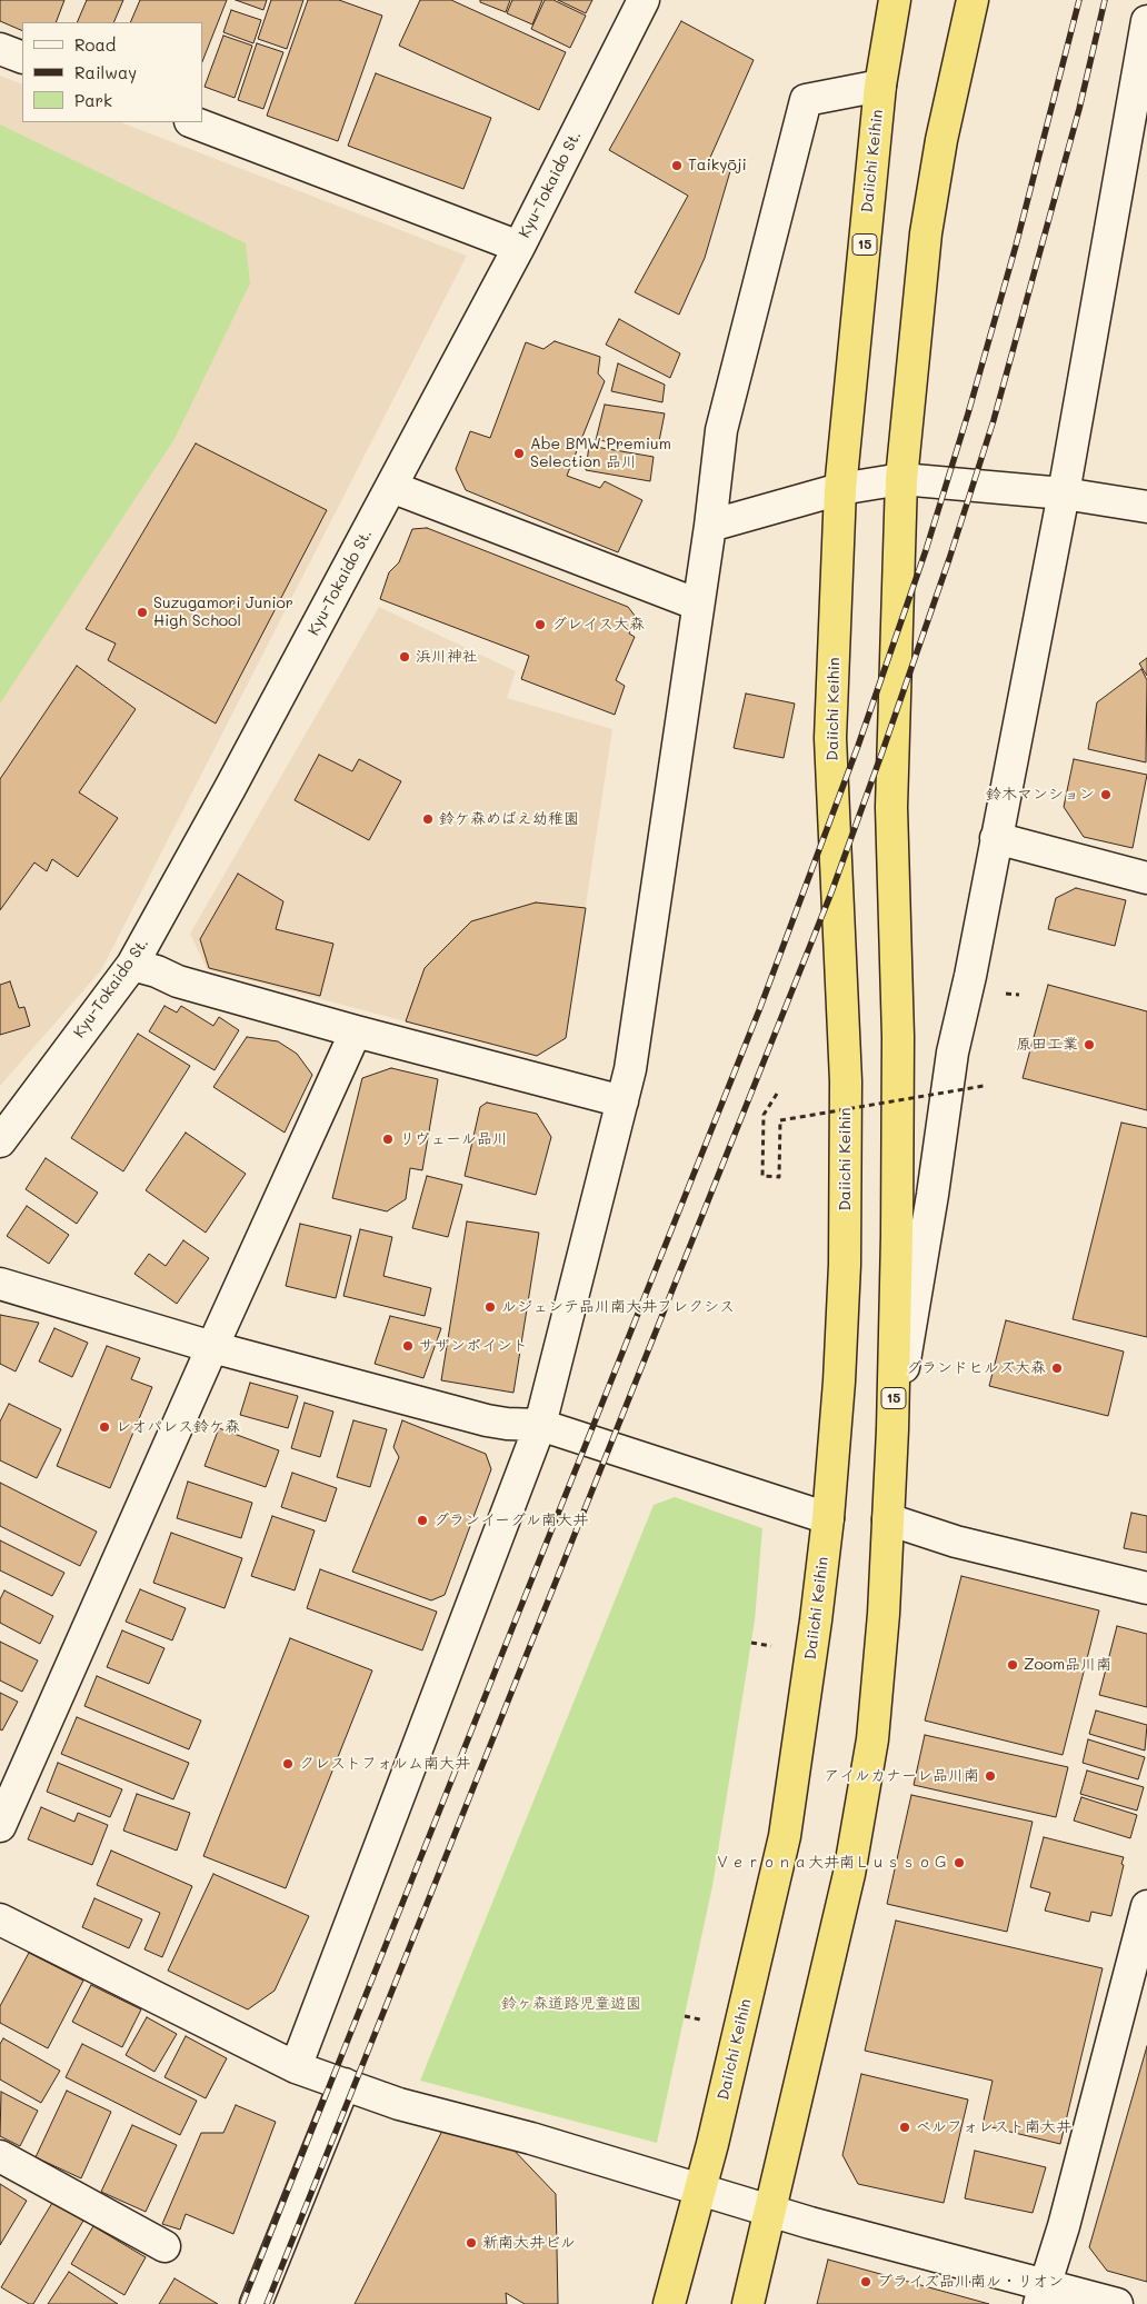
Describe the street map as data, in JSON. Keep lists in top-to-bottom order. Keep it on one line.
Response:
{"streets":{"highway":["Daiichi Keihin","15"],"street":["Kyu-Tokaido St."]},"parks":["鈴ヶ森道路児童遊園"],"places":["Taikyōji","Abe BMW Premium Selection 品川","Suzugamori Junior High School","グレイス大森","浜川神社","鈴木マンション","鈴ケ森めばえ幼稚園","原田工業","リヴェール品川","ルジェンテ品川南大井フレクシス","サザンポイント","グランドヒルズ大森","レオパレス鈴ケ森","グランイーグル南大井","Zoom品川南","クレストフォルム南大井","アイルカナーレ品川南","Ｖｅｒｏｎａ大井南ＬｕｓｓｏＧ","ベルフォレスト南大井","新南大井ビル","ブライズ品川南ル・リオン"],"legend":["Road","Railway","Park"]}
